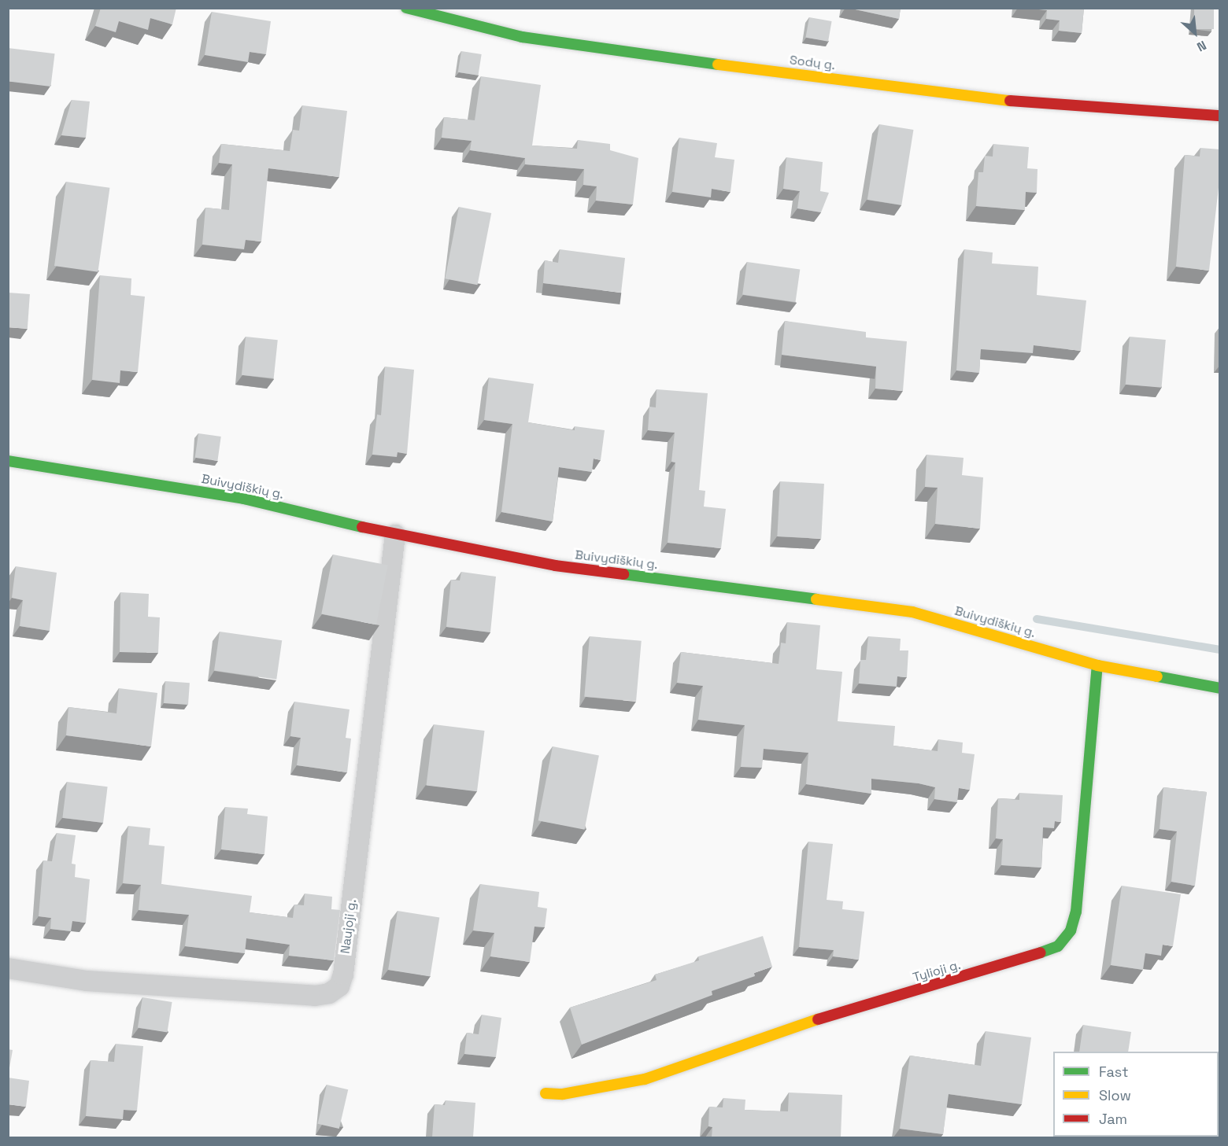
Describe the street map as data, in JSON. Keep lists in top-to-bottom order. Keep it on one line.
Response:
{"streets":{"street":["Sodų g.","Buivydiškių g.","Naujoji g.","Tylioji g."]},"crossings":[["Buivydiškių g.","Naujoji g."],["Buivydiškių g.","Tylioji g."]],"legend":["Fast","Slow","Jam"],"north":"bottom right"}
